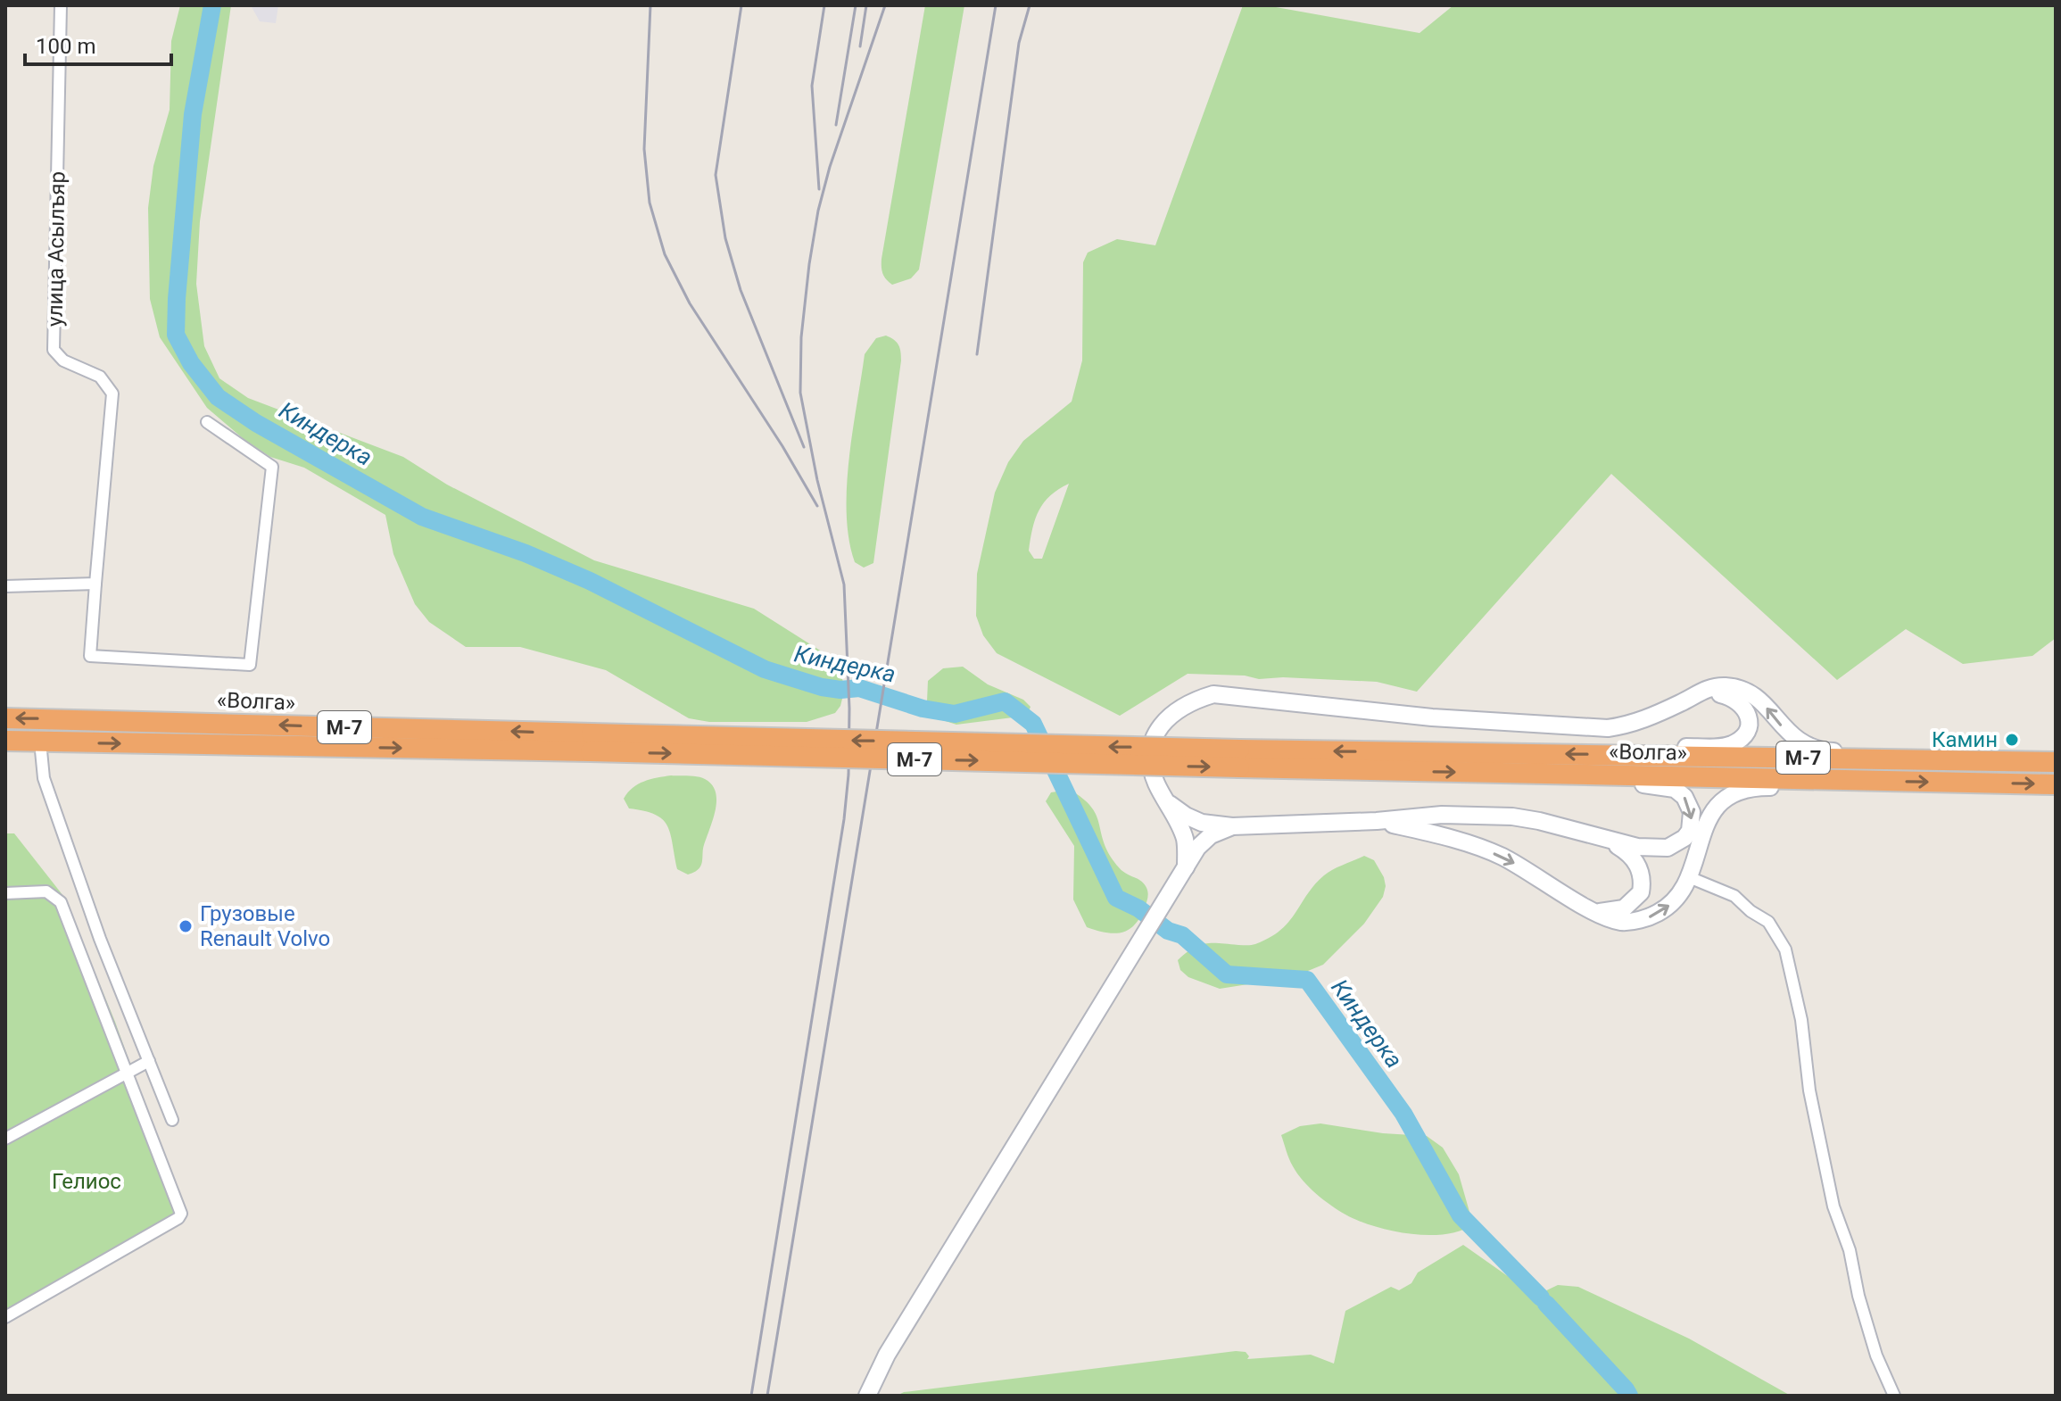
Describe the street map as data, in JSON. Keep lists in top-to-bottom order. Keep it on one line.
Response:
{"streets":{"highway":["«Волга»","М-7"],"street":["улица Асылъяр"]},"crossings":[["«Волга»","М-7"]],"water":["Киндерка"],"parks":["Гелиос"],"places":["Камин","Грузовые Renault Volvo"],"scale_bar":"100 m"}
